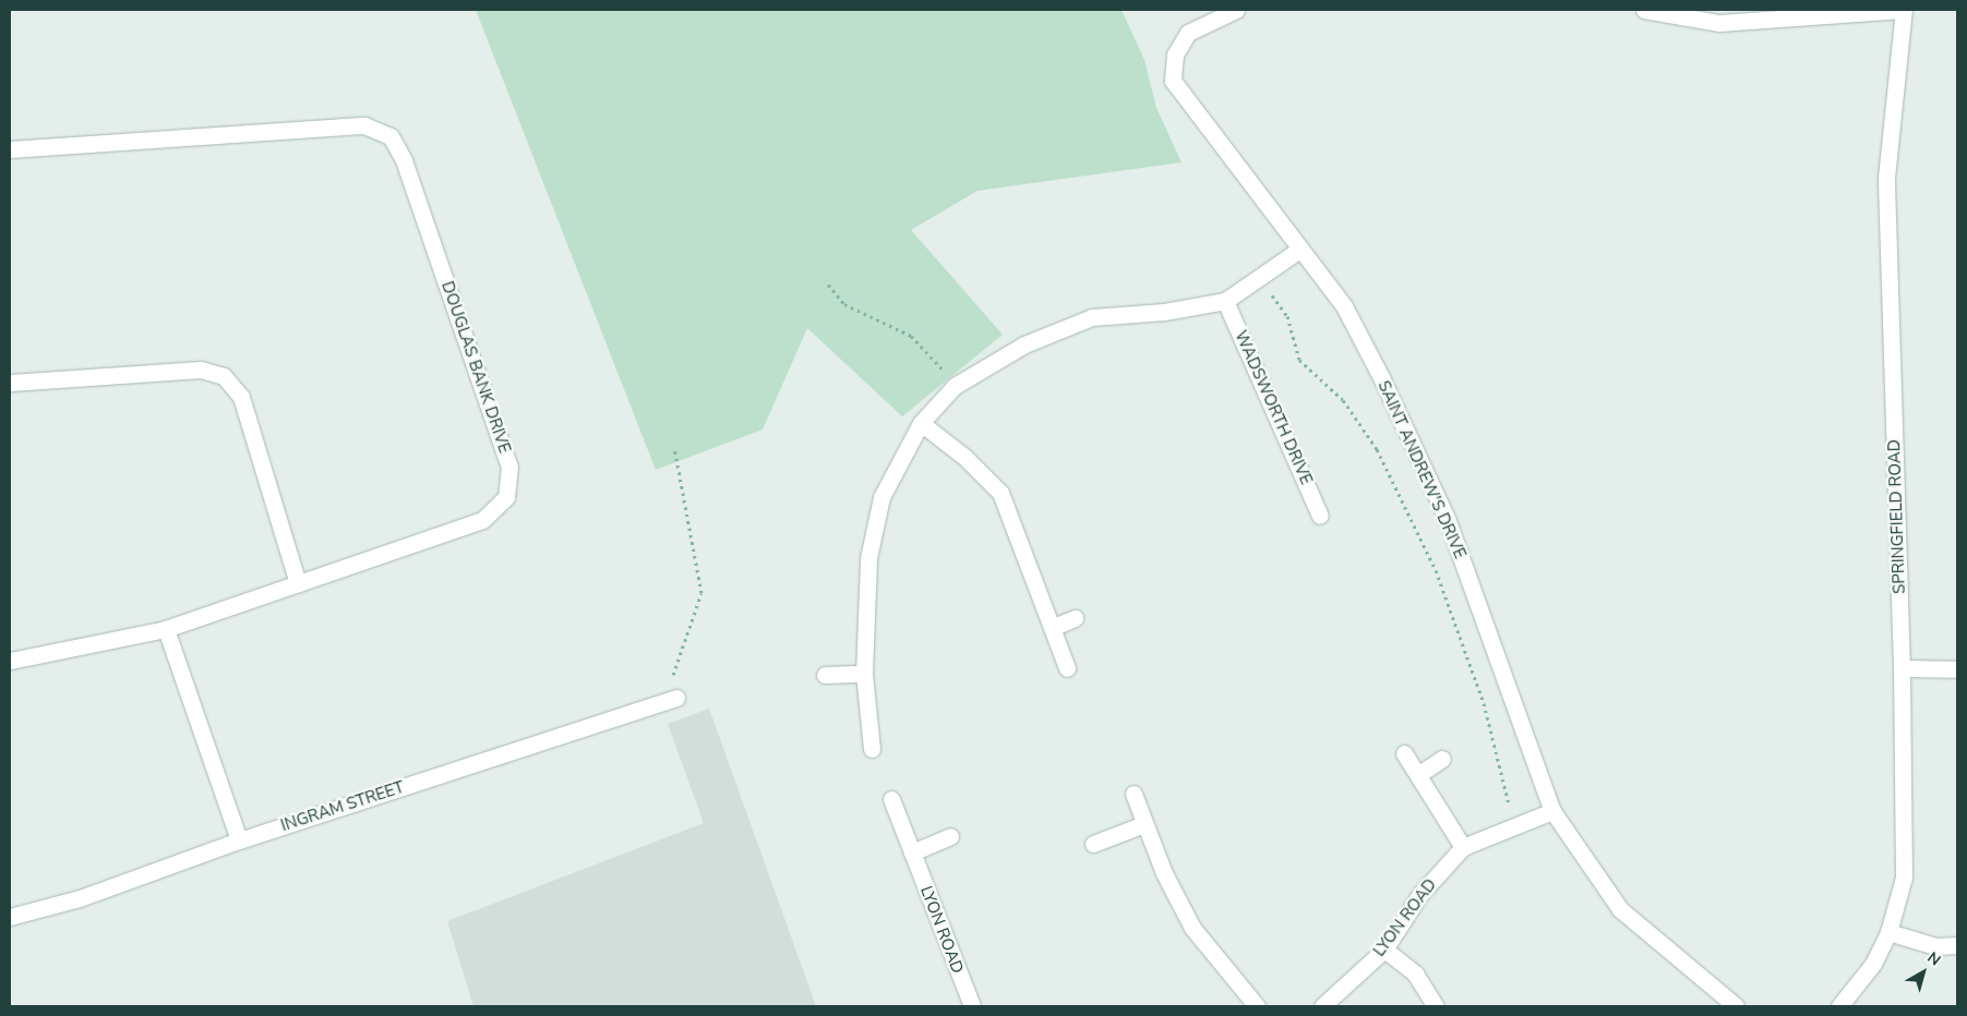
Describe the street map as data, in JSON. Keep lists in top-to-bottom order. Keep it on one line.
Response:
{"streets":{"street":["DOUGLAS BANK DRIVE","WADSWORTH DRIVE","SAINT ANDREW'S DRIVE","SPRINGFIELD ROAD","INGRAM STREET","LYON ROAD"]},"crossings":[["SAINT ANDREW'S DRIVE","LYON ROAD"]],"north":"top right"}
